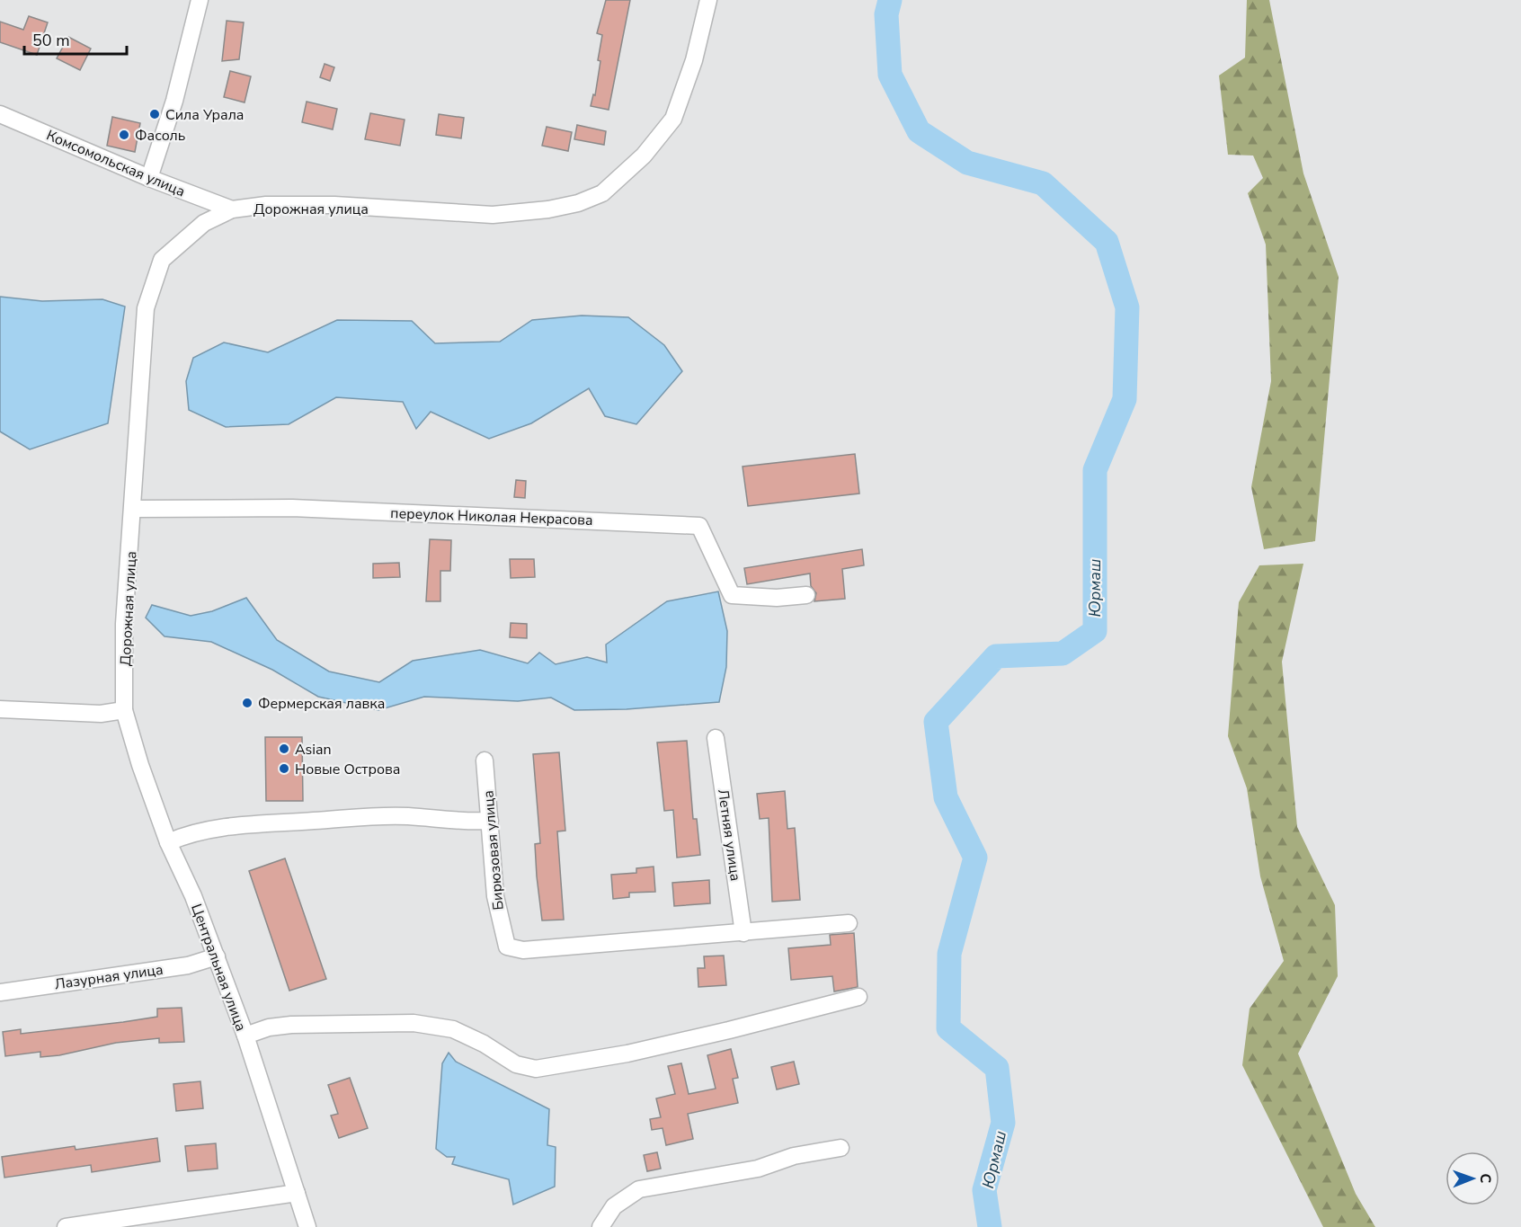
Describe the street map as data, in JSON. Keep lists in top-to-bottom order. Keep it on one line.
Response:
{"streets":{"street":["Комсомольская улица","Дорожная улица","переулок Николая Некрасова","Летняя улица","Бирюзовая улица","Центральная улица","Лазурная улица"]},"crossings":[["Комсомольская улица","Дорожная улица"],["Дорожная улица","переулок Николая Некрасова"],["Дорожная улица","Центральная улица"],["Летняя улица","Бирюзовая улица"],["Центральная улица","Лазурная улица"]],"water":["Юрмаш"],"places":["Сила Урала","Фасоль","Фермерская лавка","Asian","Новые Острова"],"scale_bar":"50 m","north":"right"}
